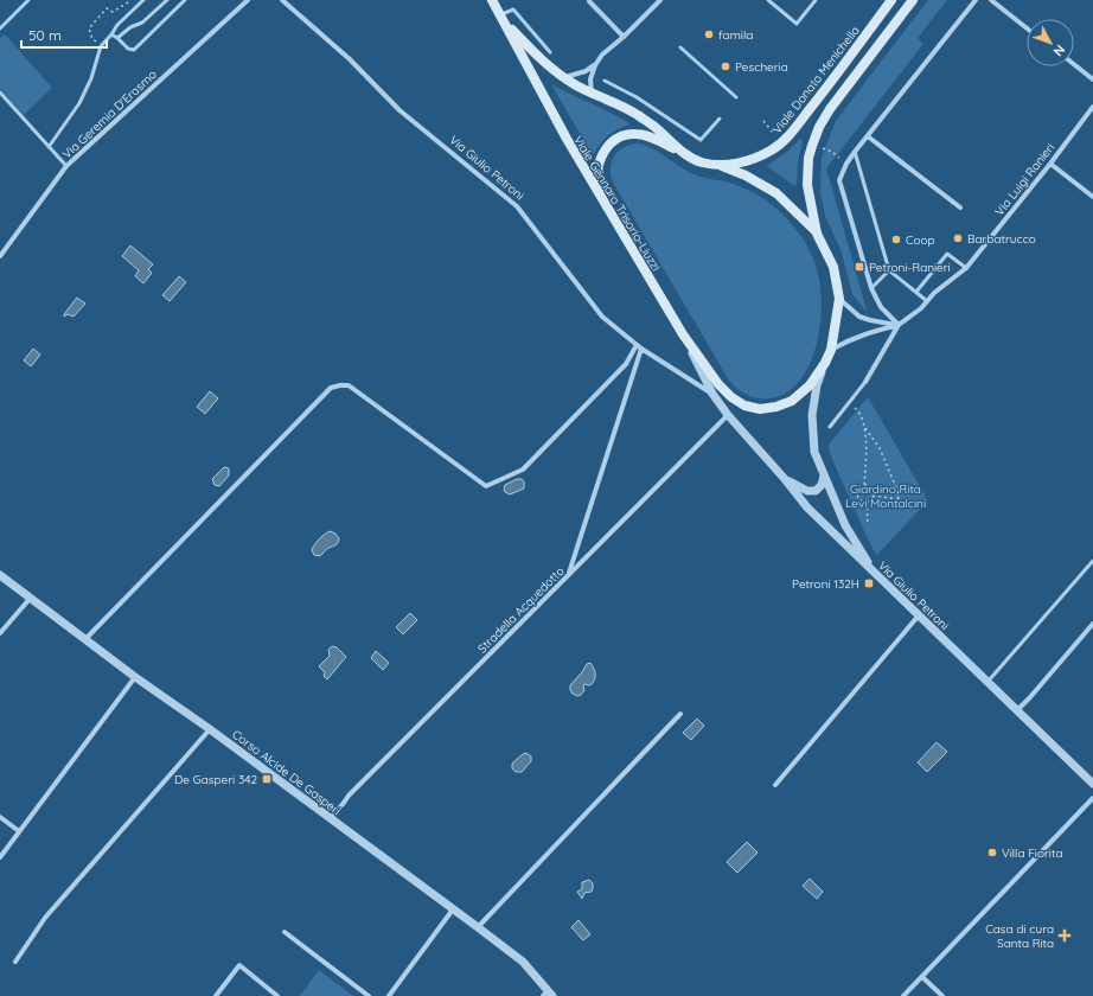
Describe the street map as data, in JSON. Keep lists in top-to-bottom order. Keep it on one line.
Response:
{"streets":{"main road":["Viale Donato Menichella","Viale Gennaro Trisorio-Liuzzi"],"street":["Via Geremia D'Erasmo","Via Giulio Petroni","Via Luigi Ranieri","Stradella Acquedotto","Corso Alcide De Gasperi"]},"crossings":[["Viale Donato Menichella","Via Giulio Petroni"],["Viale Donato Menichella","Viale Gennaro Trisorio-Liuzzi"],["Via Giulio Petroni","Viale Gennaro Trisorio-Liuzzi"],["Via Giulio Petroni","Stradella Acquedotto"],["Viale Gennaro Trisorio-Liuzzi","Stradella Acquedotto"],["Stradella Acquedotto","Corso Alcide De Gasperi"]],"parks":["Giardino Rita Levi Montalcini"],"places":{"other":["famila","Pescheria","Barbatrucco","Coop","Villa Fiorita"],"transit":["Petroni-Ranieri","Petroni 132H","De Gasperi 342"],"health":["Casa di cura Santa Rita"]},"scale_bar":"50 m","north":"bottom right"}
